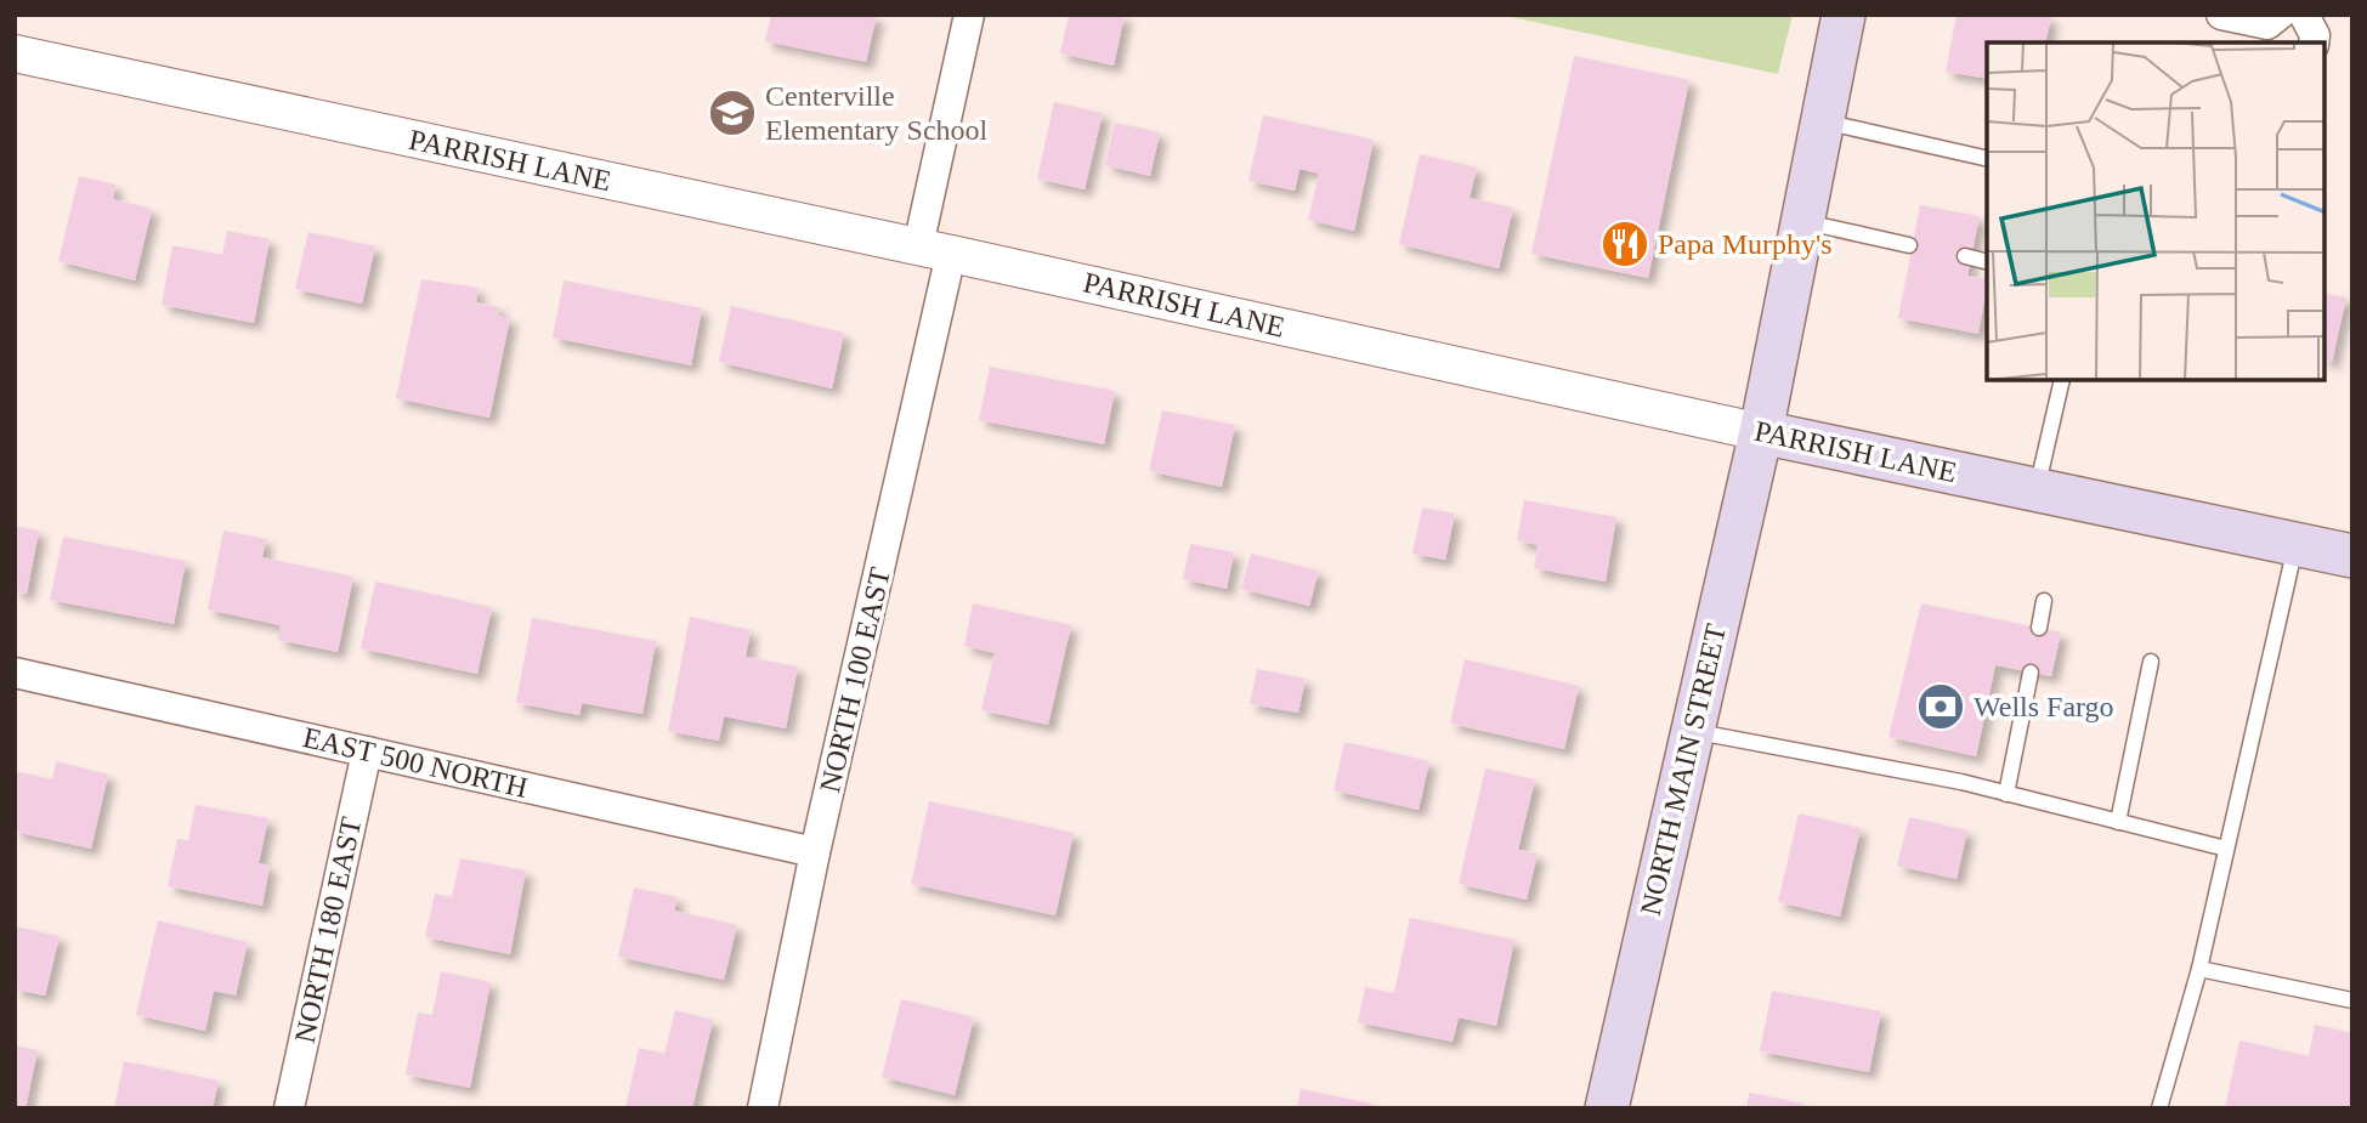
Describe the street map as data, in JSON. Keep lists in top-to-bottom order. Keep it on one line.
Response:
{"streets":{"main road":["PARRISH LANE","NORTH MAIN STREET"],"street":["NORTH 100 EAST","EAST 500 NORTH","NORTH 180 EAST"]},"crossings":[["PARRISH LANE","NORTH 100 EAST"],["PARRISH LANE","NORTH MAIN STREET"],["NORTH 100 EAST","EAST 500 NORTH"],["EAST 500 NORTH","NORTH 180 EAST"]],"places":{"school or university":["Centerville Elementary School"],"restaurant":["Papa Murphy's"],"bank":["Wells Fargo"]}}
